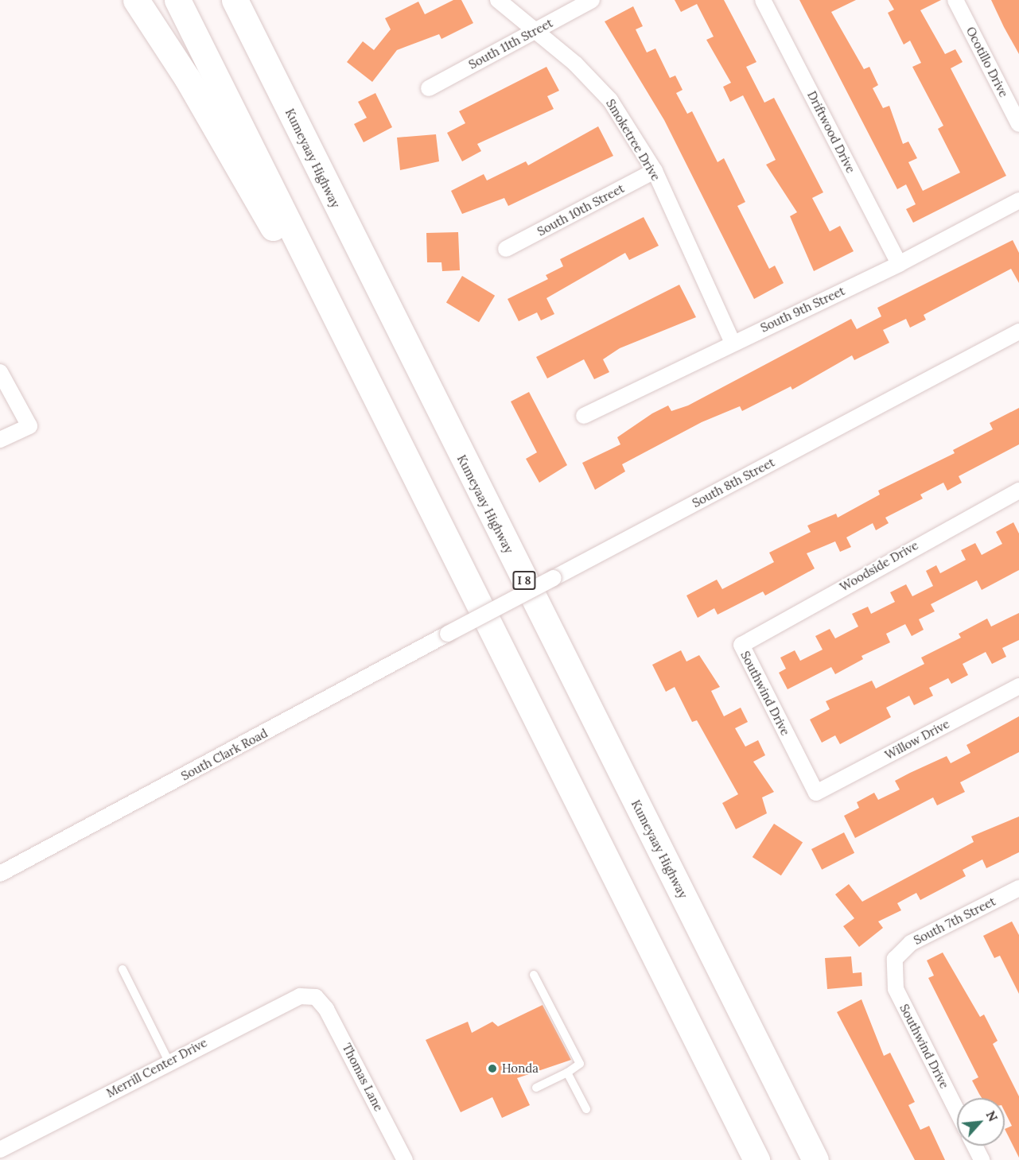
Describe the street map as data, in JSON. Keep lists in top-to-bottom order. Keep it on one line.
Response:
{"streets":{"highway":["Kumeyaay Highway","I 8"],"street":["South 11th Street","Ocotillo Drive","Driftwood Drive","Smoketree Drive","South 10th Street","South 9th Street","South 8th Street","Woodside Drive","Southwind Drive","Willow Drive","South Clark Road","South 7th Street","Merrill Center Drive","Thomas Lane"]},"crossings":[["South 11th Street","Smoketree Drive"],["Driftwood Drive","South 9th Street"],["Smoketree Drive","South 10th Street"],["Smoketree Drive","South 9th Street"],["South 8th Street","South Clark Road"],["Woodside Drive","Southwind Drive"],["Southwind Drive","Willow Drive"],["Southwind Drive","South 7th Street"],["Merrill Center Drive","Thomas Lane"]],"places":["Honda"],"north":"top right"}
